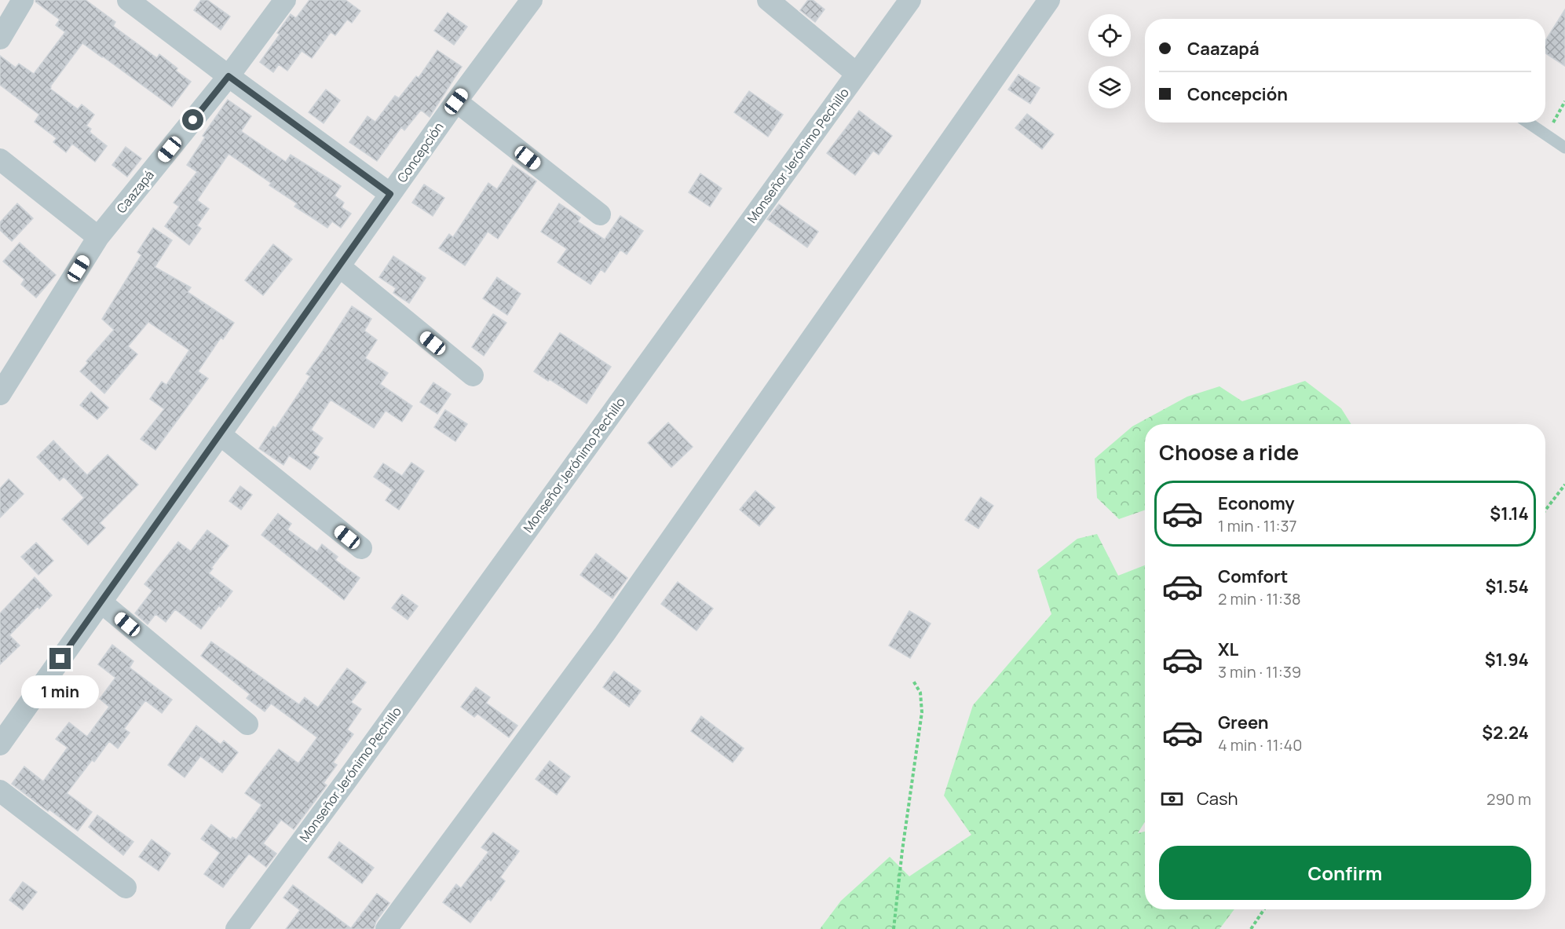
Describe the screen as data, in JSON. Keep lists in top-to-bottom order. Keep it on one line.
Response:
{"streets":{"street":["Concepción","Monseñor Jerónimo Pechillo","Caazapá"]},"page":{"banner":["Caazapá","Concepción"],"heading":"Choose a ride","list":[{"name":"Economy","note":"1 min · 11:37","value":"$1.14"},{"name":"Comfort","note":"2 min · 11:38","value":"$1.54"},{"name":"XL","note":"3 min · 11:39","value":"$1.94"},{"name":"Green","note":"4 min · 11:40","value":"$2.24"}],"bubble":"1 min","pay":["Cash","290 m"],"buttons":"Confirm"}}
